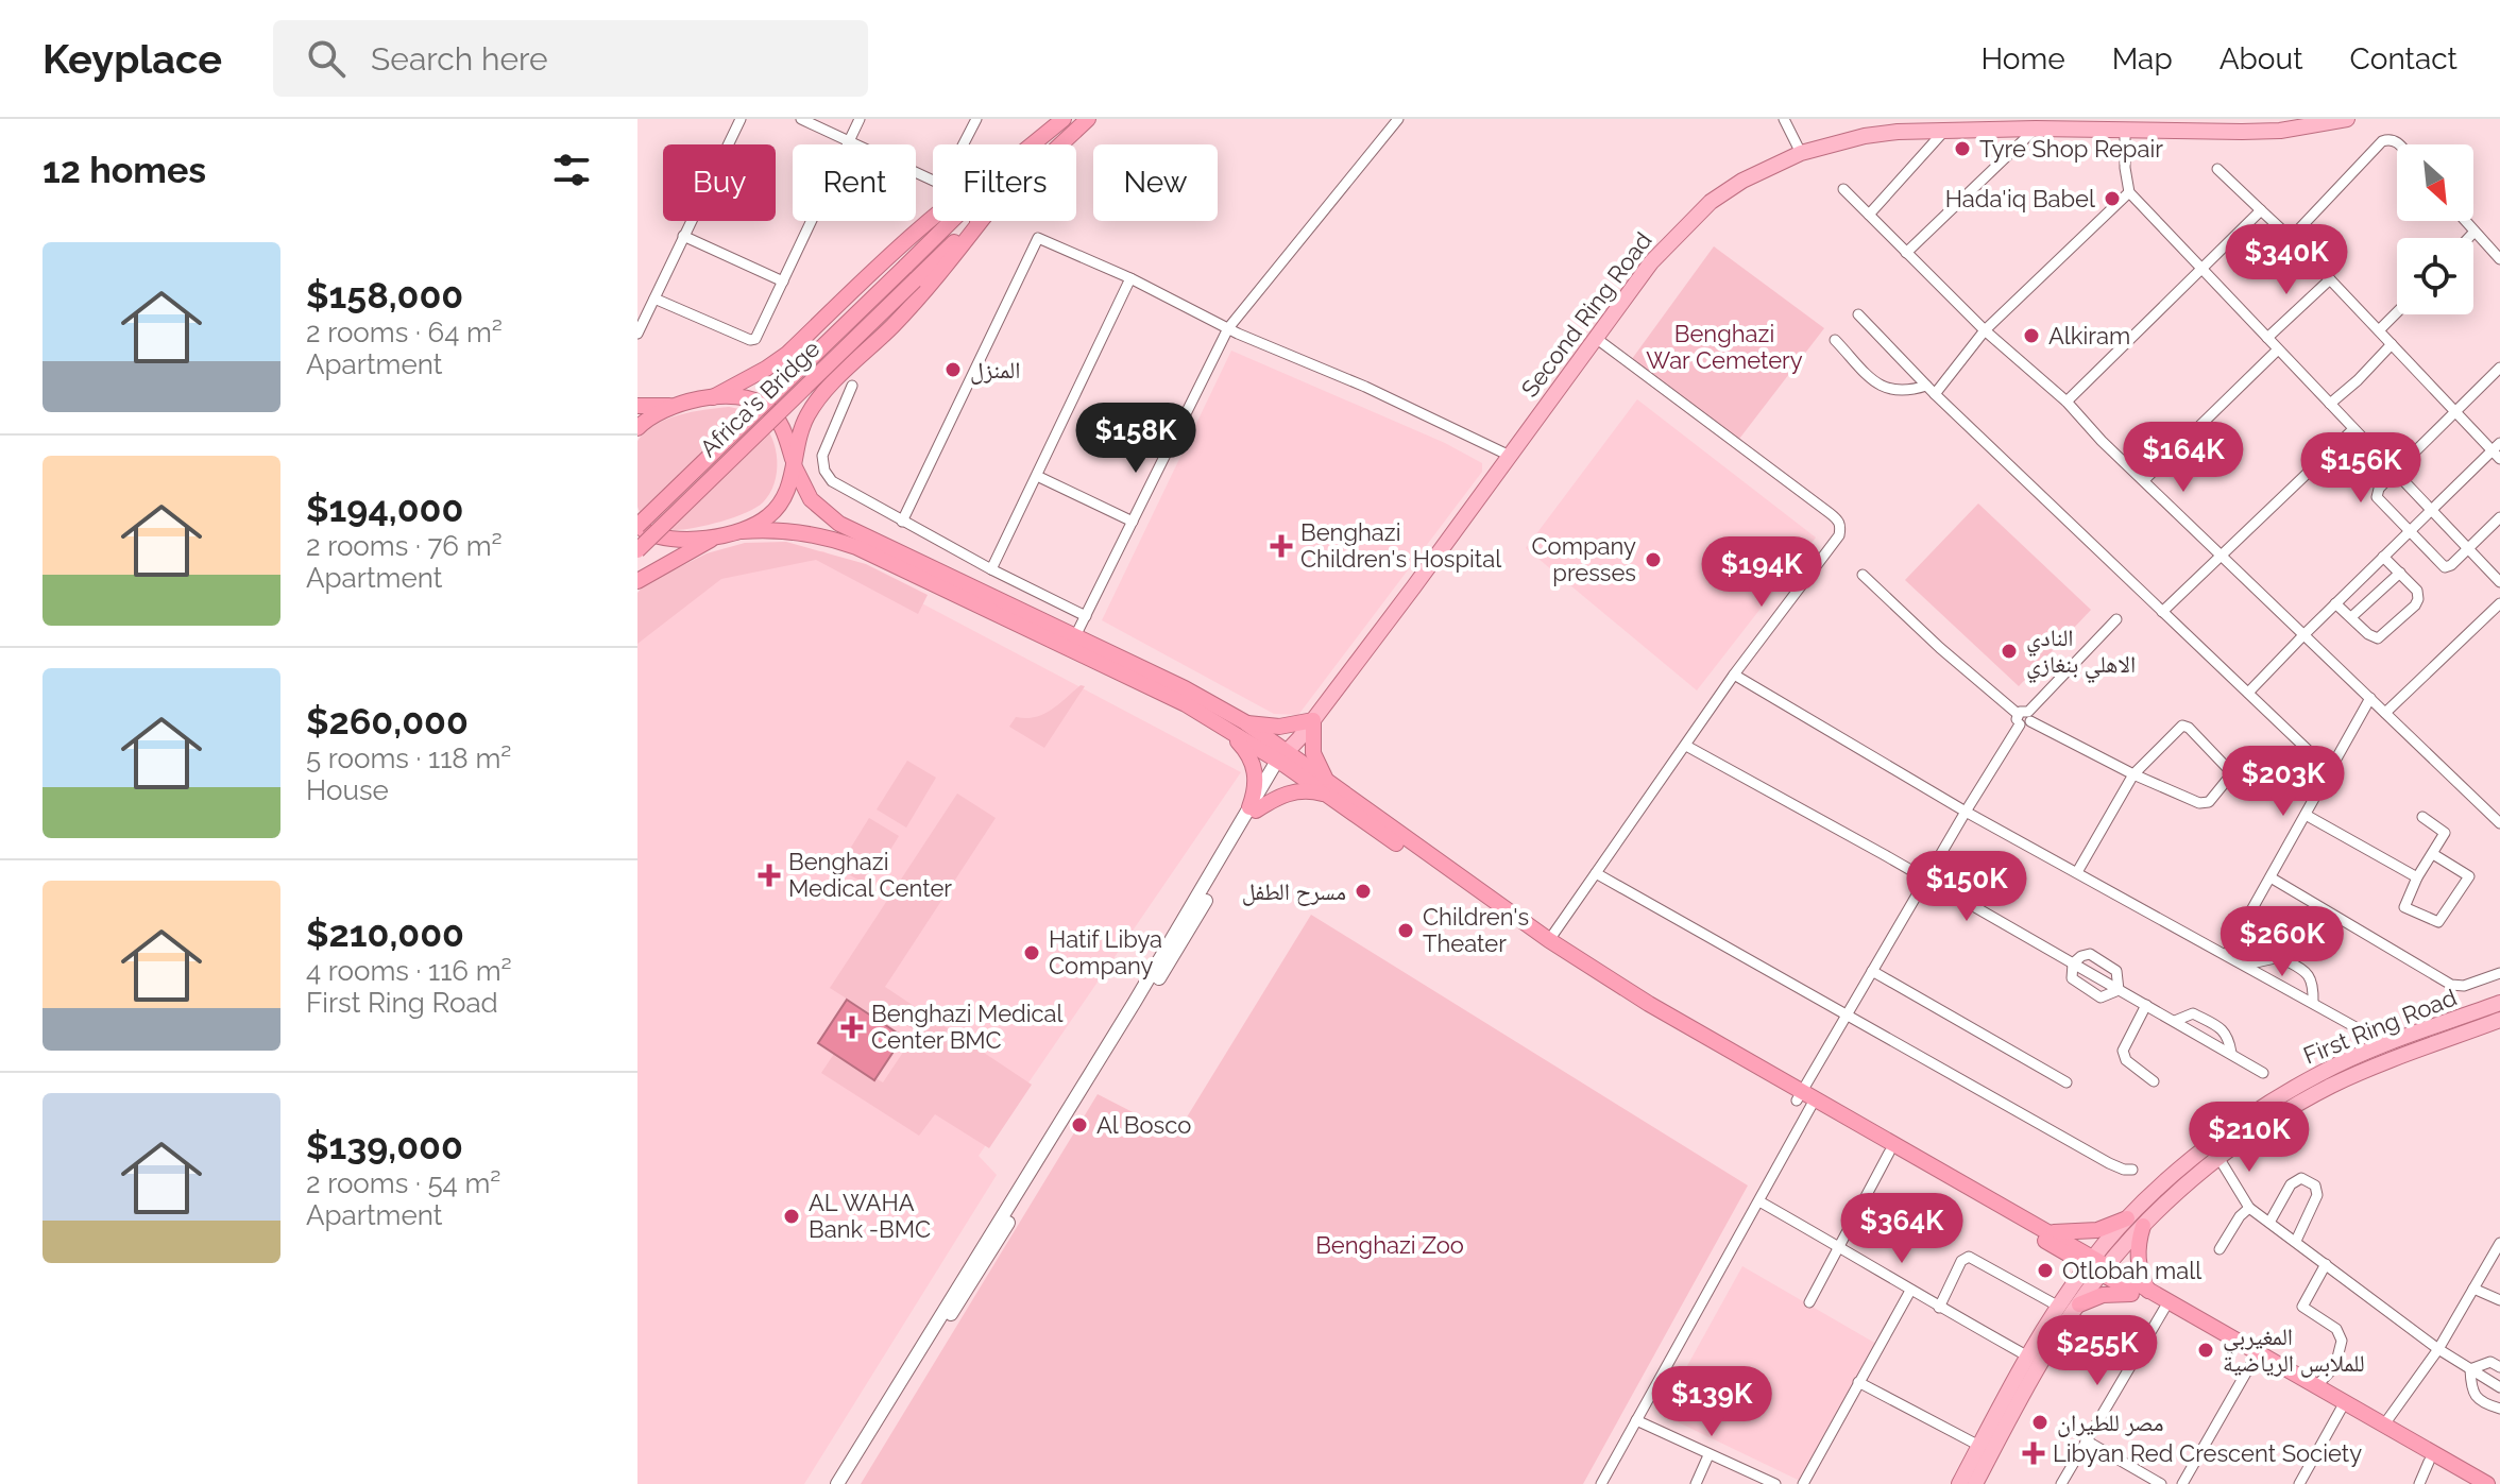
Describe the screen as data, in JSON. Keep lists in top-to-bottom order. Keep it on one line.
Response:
{"streets":{"highway":["Africa's Bridge"],"main road":["Second Ring Road","First Ring Road"]},"parks":["Benghazi War Cemetery","Benghazi Zoo"],"places":{"other":["Tyre Shop Repair","Hada'iq Babel","Alkiram","المنزل","Company presses","النادي الاهلي بنغازي","مسرح الطفل","Children's Theater","Hatif Libya Company","Al Bosco","AL WAHA Bank -BMC","Otlobah mall","المغيربي للملابس الرياضية","مصر للطيران"],"health":["Benghazi Children's Hospital","Benghazi Medical Center","Benghazi Medical Center BMC","Libyan Red Crescent Society"]},"north":"bottom right","page":{"header":"Keyplace","search":"Search here","nav":["Home","Map","About","Contact"],"heading":"12 homes","chip":["Buy","Rent","Filters","New"],"list":[{"name":"$158,000","note":"2 rooms · 64 m² · Apartment"},{"name":"$194,000","note":"2 rooms · 76 m² · Apartment"},{"name":"$260,000","note":"5 rooms · 118 m² · House"},{"name":"$210,000","note":"4 rooms · 116 m² · First Ring Road"},{"name":"$139,000","note":"2 rooms · 54 m² · Apartment"}],"price":["$340K","$158K","$164K","$156K","$194K","$203K","$150K","$260K","$210K","$364K","$255K","$139K"]}}
